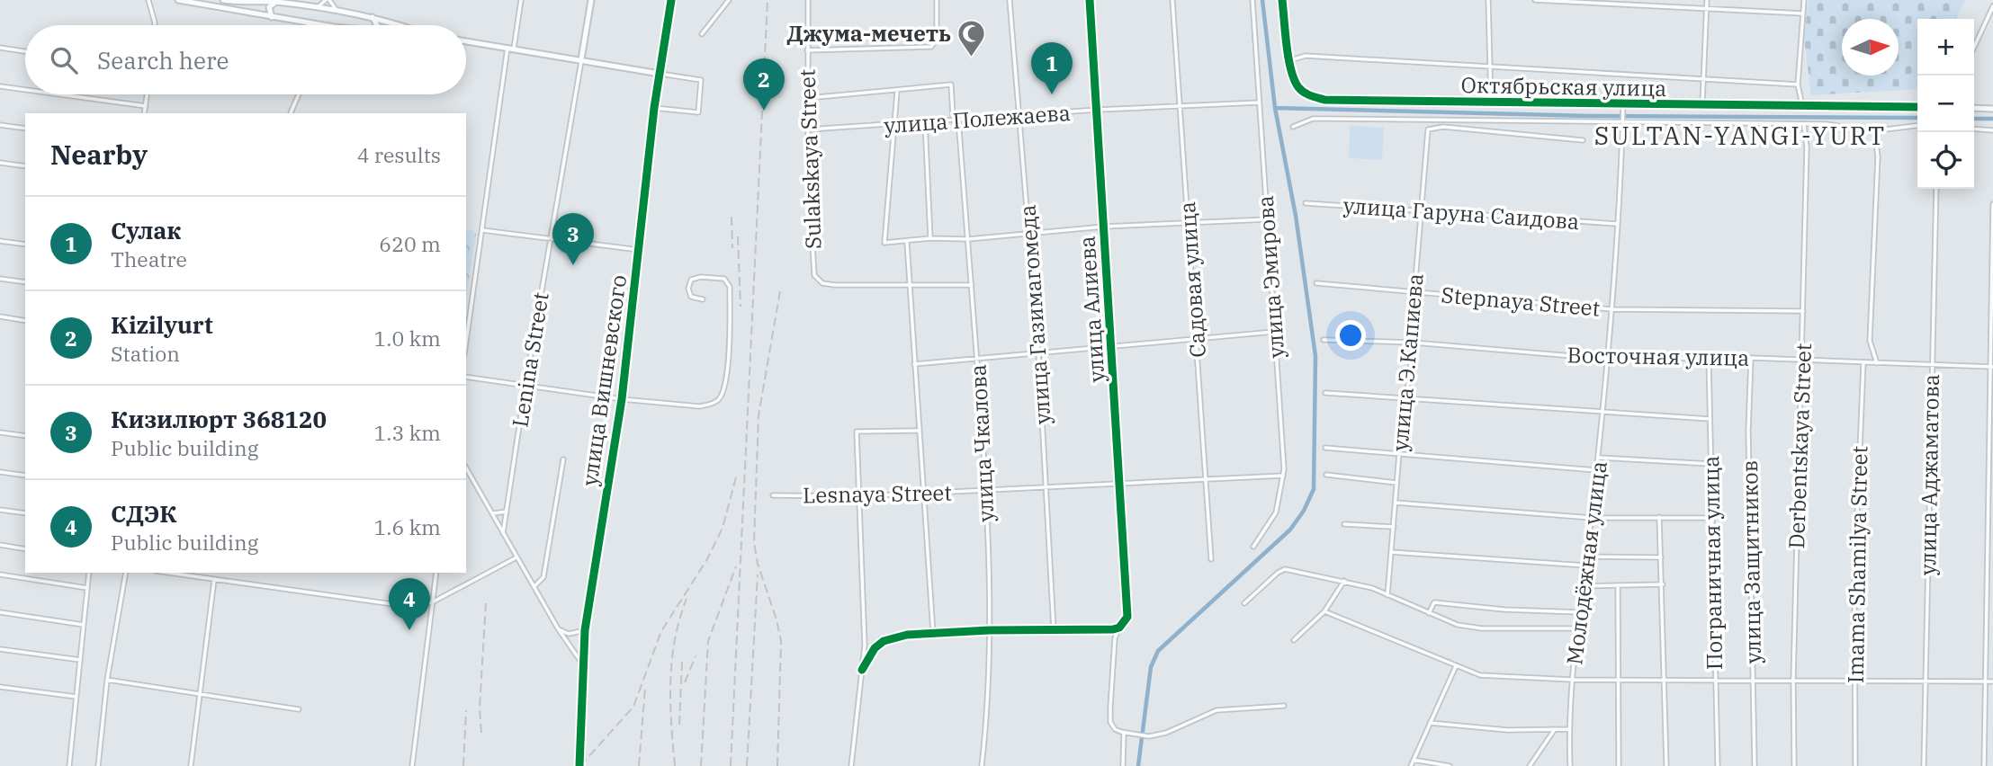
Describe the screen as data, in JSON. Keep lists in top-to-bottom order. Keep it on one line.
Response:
{"streets":{"street":["Октябрьская улица","улица Полежаева","Sulakskaya Street","улица Гаруна Саидова","улица Эмирова","Садовая улица","Stepnaya Street","улица Алиева","улица Газимагомеда","Восточная улица","Lenina Street","улица Э.Капиева","улица Вишневского","улица Чкалова","Derbentskaya Street","улица Аджаматова","Lesnaya Street","улица Защитников","Молодёжная улица","Пограничная улица","Imama Shamilya Street"]},"crossings":[["Октябрьская улица","Молодёжная улица"],["улица Полежаева","Sulakskaya Street"],["улица Полежаева","улица Эмирова"],["улица Полежаева","Садовая улица"],["улица Полежаева","улица Алиева"],["улица Полежаева","улица Газимагомеда"],["улица Полежаева","улица Чкалова"],["улица Гаруна Саидова","улица Э.Капиева"],["улица Гаруна Саидова","Молодёжная улица"],["улица Эмирова","Lesnaya Street"],["Садовая улица","Lesnaya Street"],["Stepnaya Street","улица Э.Капиева"],["Stepnaya Street","Derbentskaya Street"],["Stepnaya Street","Молодёжная улица"],["улица Алиева","Lesnaya Street"],["улица Газимагомеда","Lesnaya Street"],["Восточная улица","улица Э.Капиева"],["Восточная улица","Derbentskaya Street"],["Восточная улица","улица Аджаматова"],["Восточная улица","улица Защитников"],["Восточная улица","Молодёжная улица"],["Восточная улица","Пограничная улица"],["Восточная улица","Imama Shamilya Street"],["улица Чкалова","Lesnaya Street"]],"districts":["SULTAN-YANGI-YURT"],"places":{"mosque":["Джума-мечеть"]},"north":"right","page":{"map_buttons":["+","−"],"search":"Search here","pins":["1","2","3","4"],"heading":["Nearby","4 results"],"list":[{"mark":"1","name":"Сулак","note":"Theatre","value":"620 m"},{"mark":"2","name":"Kizilyurt","note":"Station","value":"1.0 km"},{"mark":"3","name":"Кизилюрт 368120","note":"Public building","value":"1.3 km"},{"mark":"4","name":"СДЭК","note":"Public building","value":"1.6 km"}]}}
